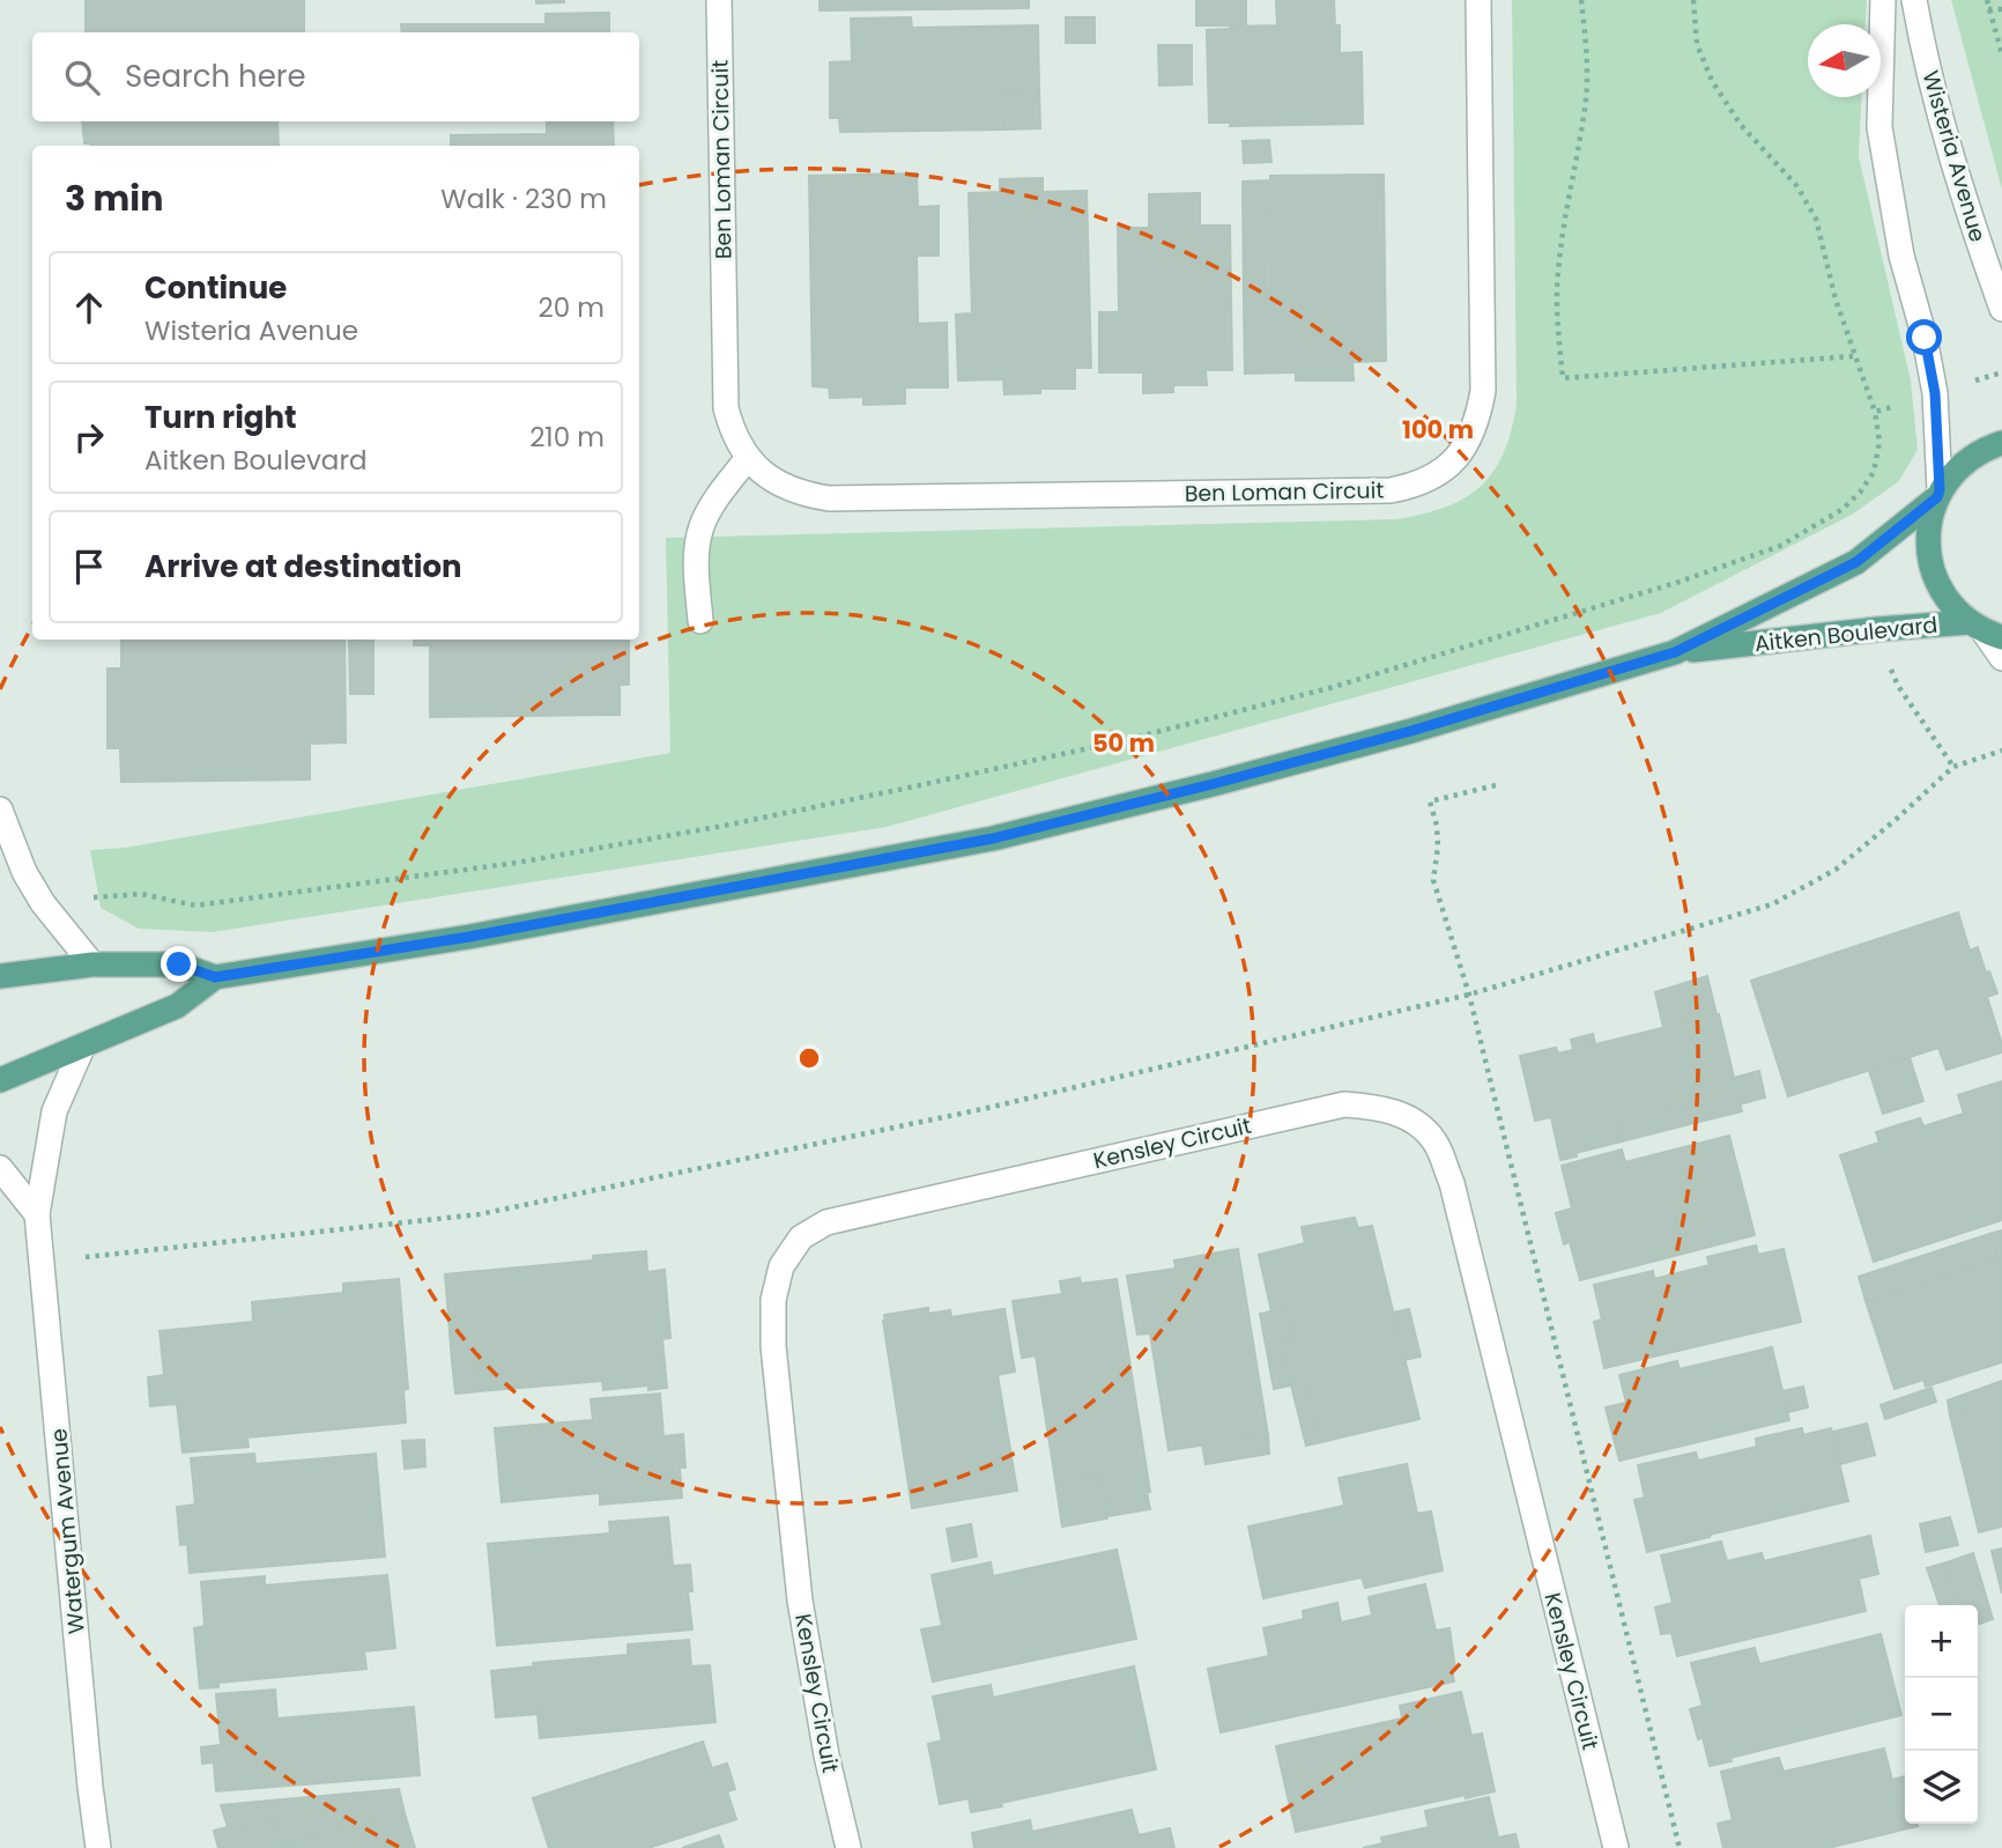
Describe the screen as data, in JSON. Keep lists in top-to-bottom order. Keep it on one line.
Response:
{"streets":{"main road":["Aitken Boulevard"],"street":["Wisteria Avenue","Ben Loman Circuit","Kensley Circuit","Watergum Avenue"]},"crossings":[["Aitken Boulevard","Watergum Avenue"]],"north":"left","page":{"search":"Search here","heading":["3 min","Walk · 230 m"],"list":[["Continue","Wisteria Avenue","20 m"],["Turn right","Aitken Boulevard","210 m"],"Arrive at destination"],"map_buttons":["+","−"]},"rings":["100 m","50 m"]}
